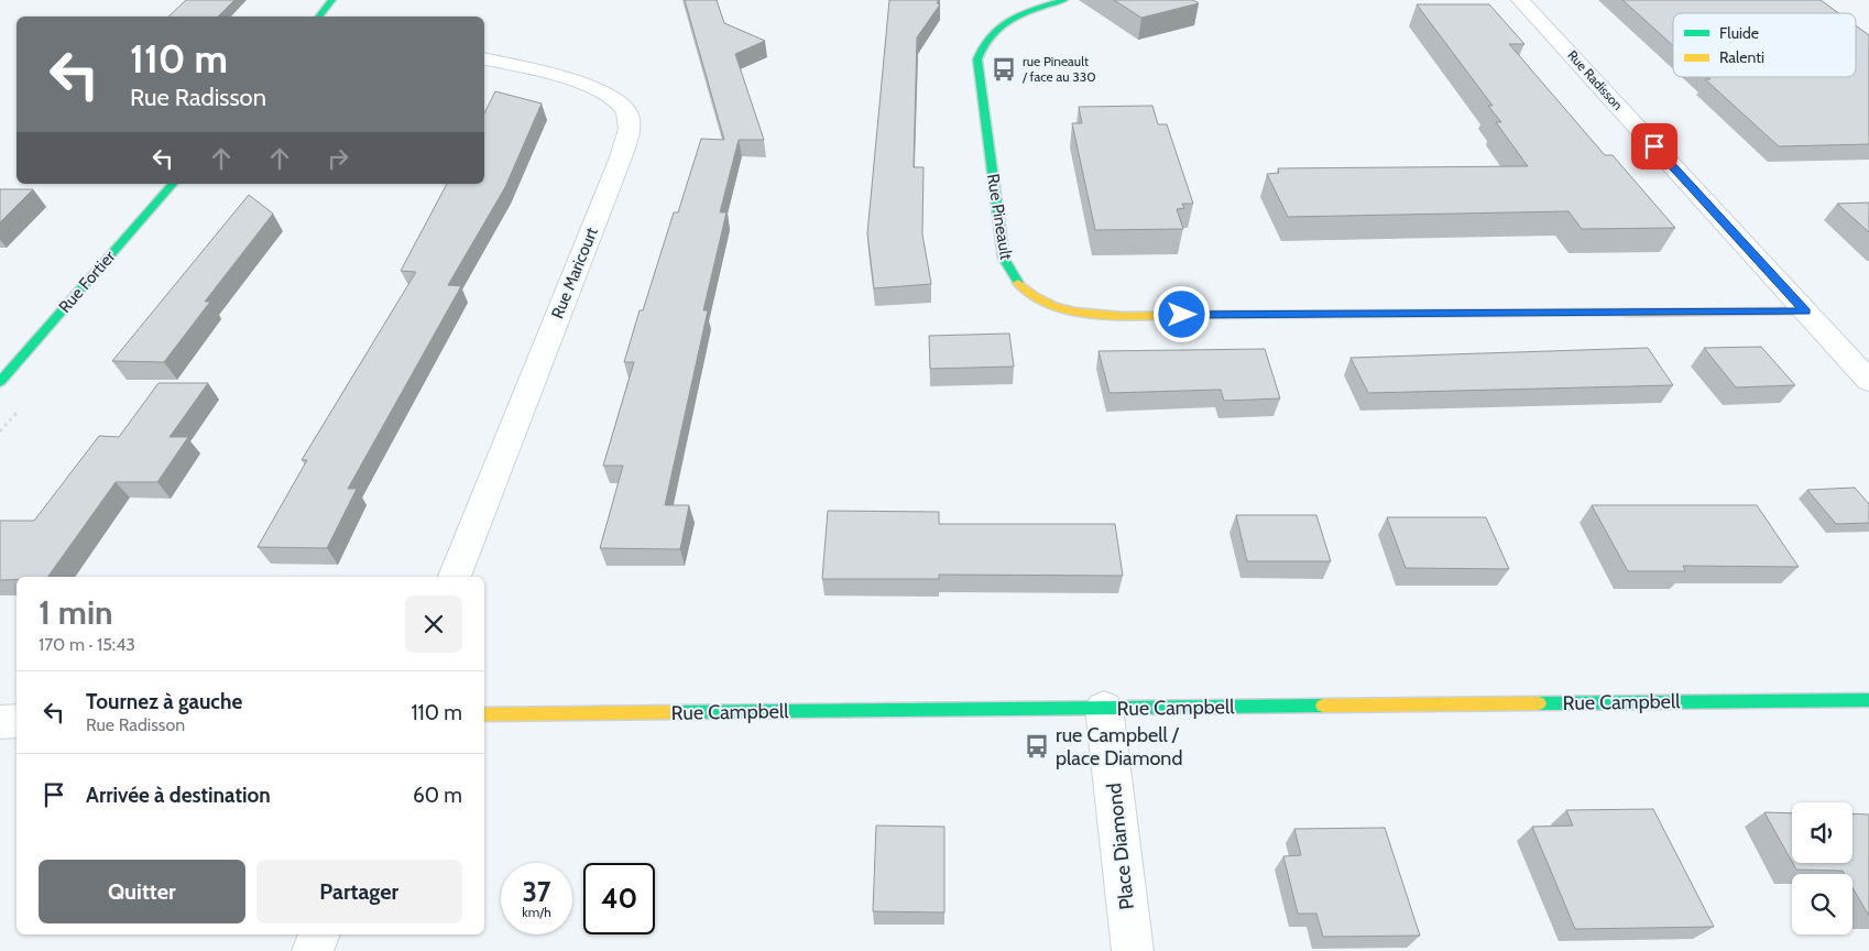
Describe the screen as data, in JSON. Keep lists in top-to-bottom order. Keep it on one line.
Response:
{"streets":{"street":["Rue Radisson","Rue Pineault","Rue Maricourt","Rue Fortier","Rue Campbell","Place Diamond"]},"crossings":[["Rue Radisson","Rue Pineault"],["Rue Campbell","Place Diamond"]],"places":{"bus stop":["rue Pineault / face au 330","rue Campbell / place Diamond"]},"legend":["Fluide","Ralenti"],"page":{"turn":["110 m","Rue Radisson"],"heading":["1 min","170 m · 15:43"],"list":[{"name":"Tournez à gauche","note":"Rue Radisson","value":"110 m"},{"name":"Arrivée à destination","value":"60 m"}],"buttons":["Quitter","Partager"],"speed":"37 km/h","limit":"40"}}
